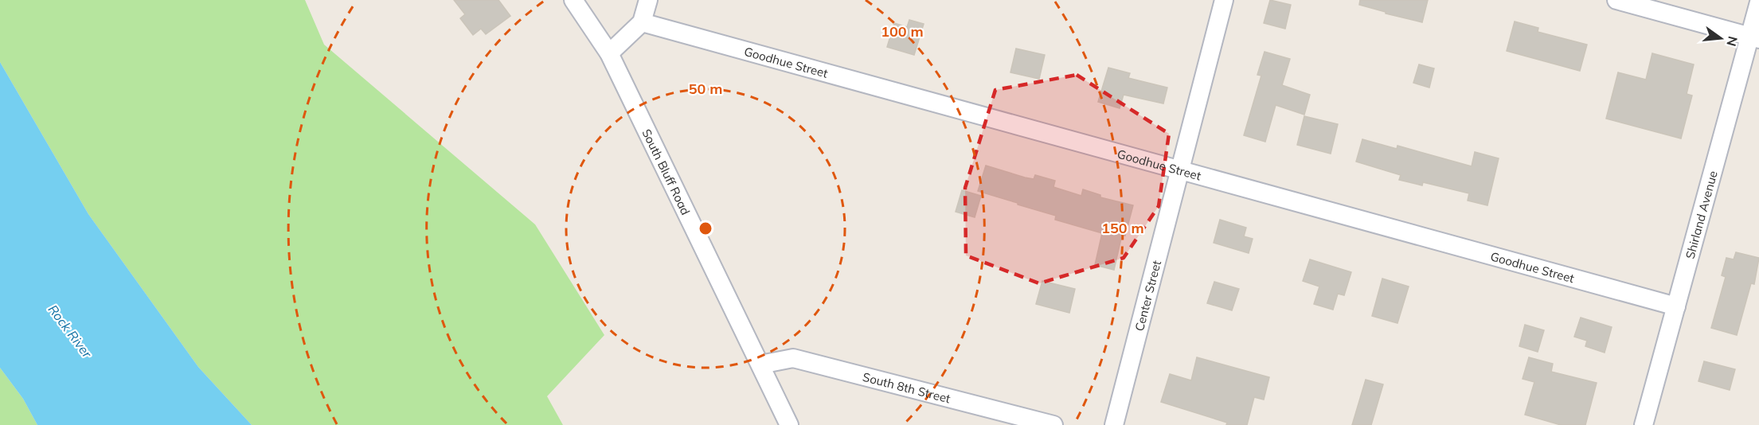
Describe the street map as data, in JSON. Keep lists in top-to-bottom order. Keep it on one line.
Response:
{"streets":{"street":["Goodhue Street","South Bluff Road","Shirland Avenue","Center Street","South 8th Street"]},"crossings":[["Goodhue Street","Shirland Avenue"],["Goodhue Street","Center Street"],["South Bluff Road","South 8th Street"]],"water":["Rock River"],"north":"right","rings":["100 m","50 m","150 m"]}
